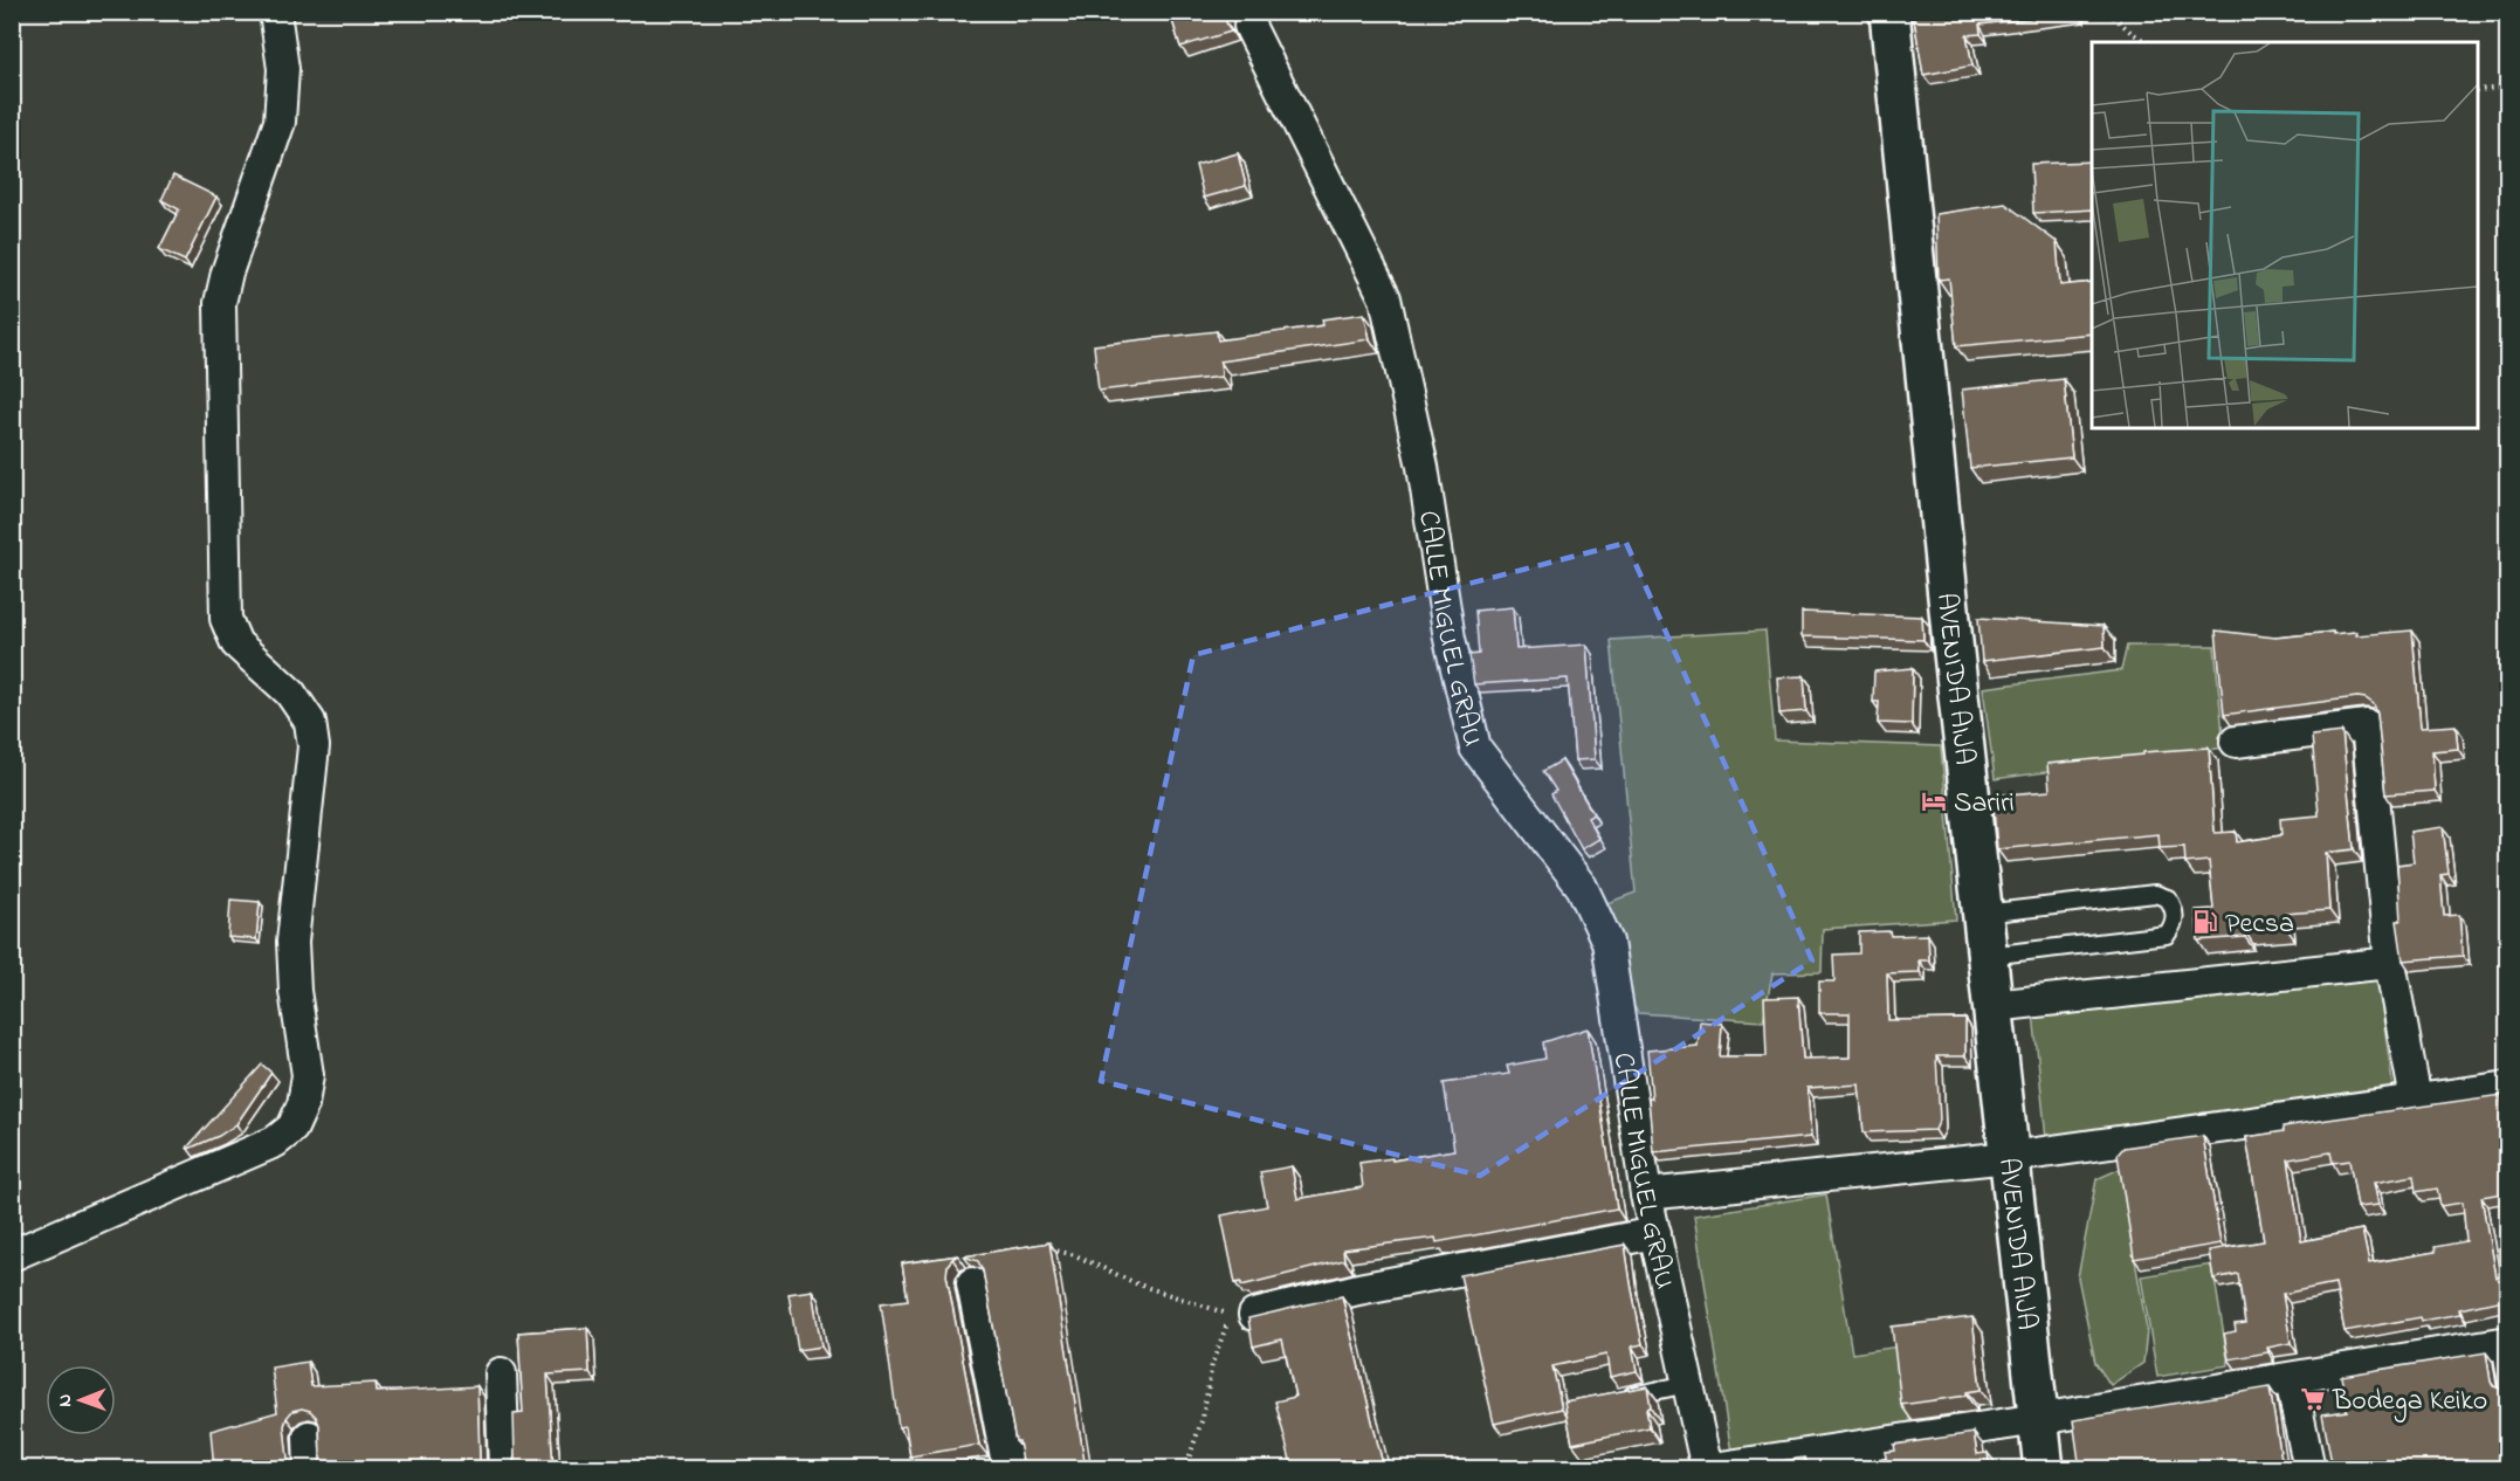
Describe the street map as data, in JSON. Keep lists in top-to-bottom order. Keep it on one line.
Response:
{"streets":{"main road":["AVENIDA AIJA"],"street":["CALLE MIGUEL GRAU"]},"places":{"hotel":["Sariri"],"fuel station":["Pecsa"],"supermarket":["Bodega Keiko"]},"north":"left"}
